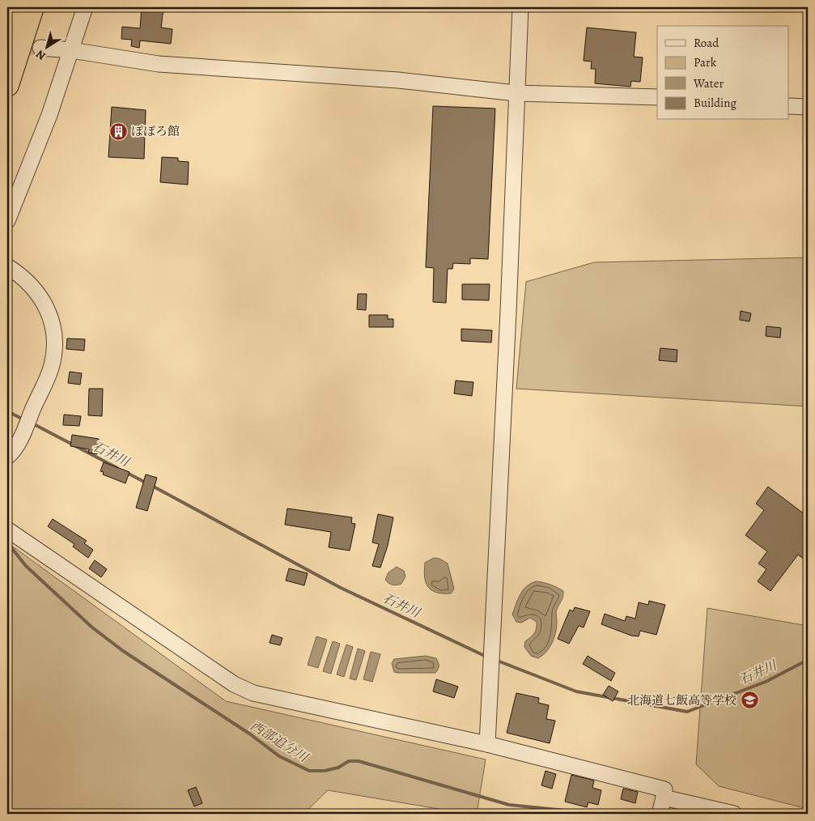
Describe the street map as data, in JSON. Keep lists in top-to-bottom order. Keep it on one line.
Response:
{"water":["石井川","西部追分川"],"places":{"building":["ぽぽろ館"],"school or university":["北海道七飯高等学校"]},"legend":["Road","Park","Water","Building"],"north":"bottom left"}
